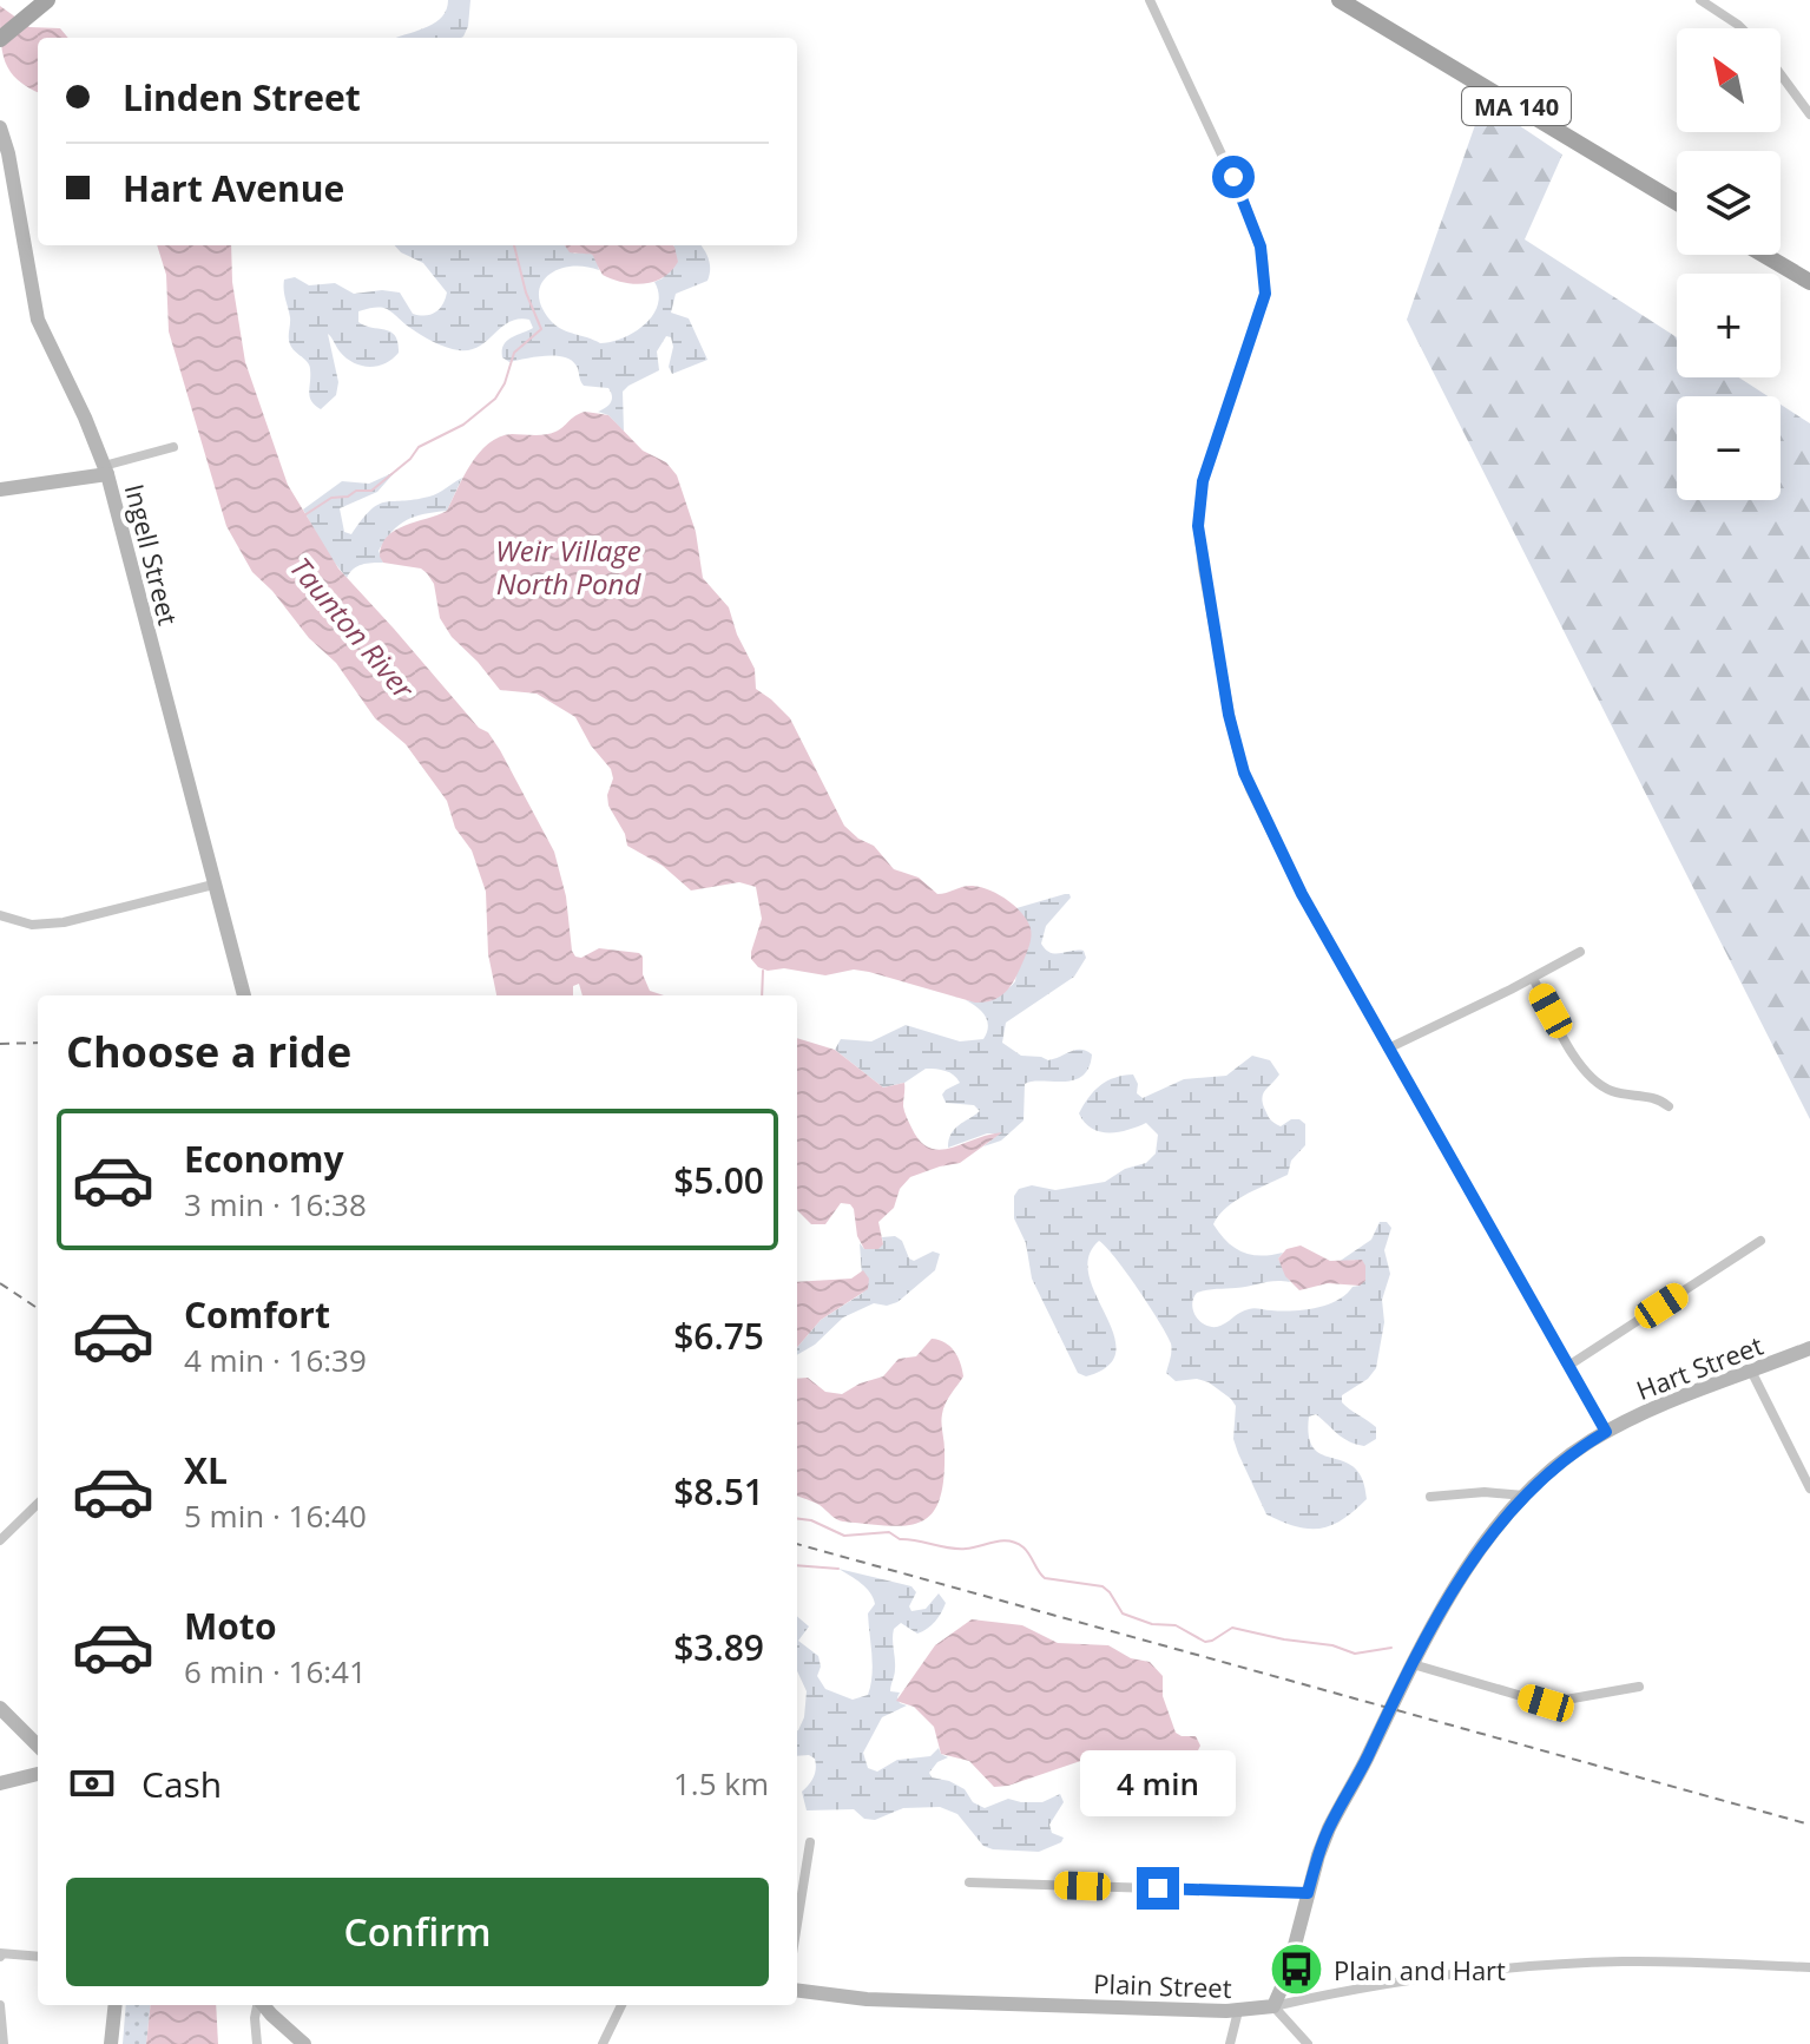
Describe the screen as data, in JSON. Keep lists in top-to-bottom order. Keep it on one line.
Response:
{"streets":{"main road":["MA 140","Ingell Street","Hart Street","Plain Street"]},"crossings":[["Hart Street","Plain Street"]],"water":["Weir Village North Pond","Taunton River"],"places":{"bus stop":["Plain and Hart"]},"north":"top left","page":{"map_buttons":["+","−"],"banner":["Linden Street","Hart Avenue"],"heading":"Choose a ride","list":[{"name":"Economy","note":"3 min · 16:38","value":"$5.00"},{"name":"Comfort","note":"4 min · 16:39","value":"$6.75"},{"name":"XL","note":"5 min · 16:40","value":"$8.51"},{"name":"Moto","note":"6 min · 16:41","value":"$3.89"}],"pay":["Cash","1.5 km"],"bubble":"4 min","buttons":"Confirm"}}
